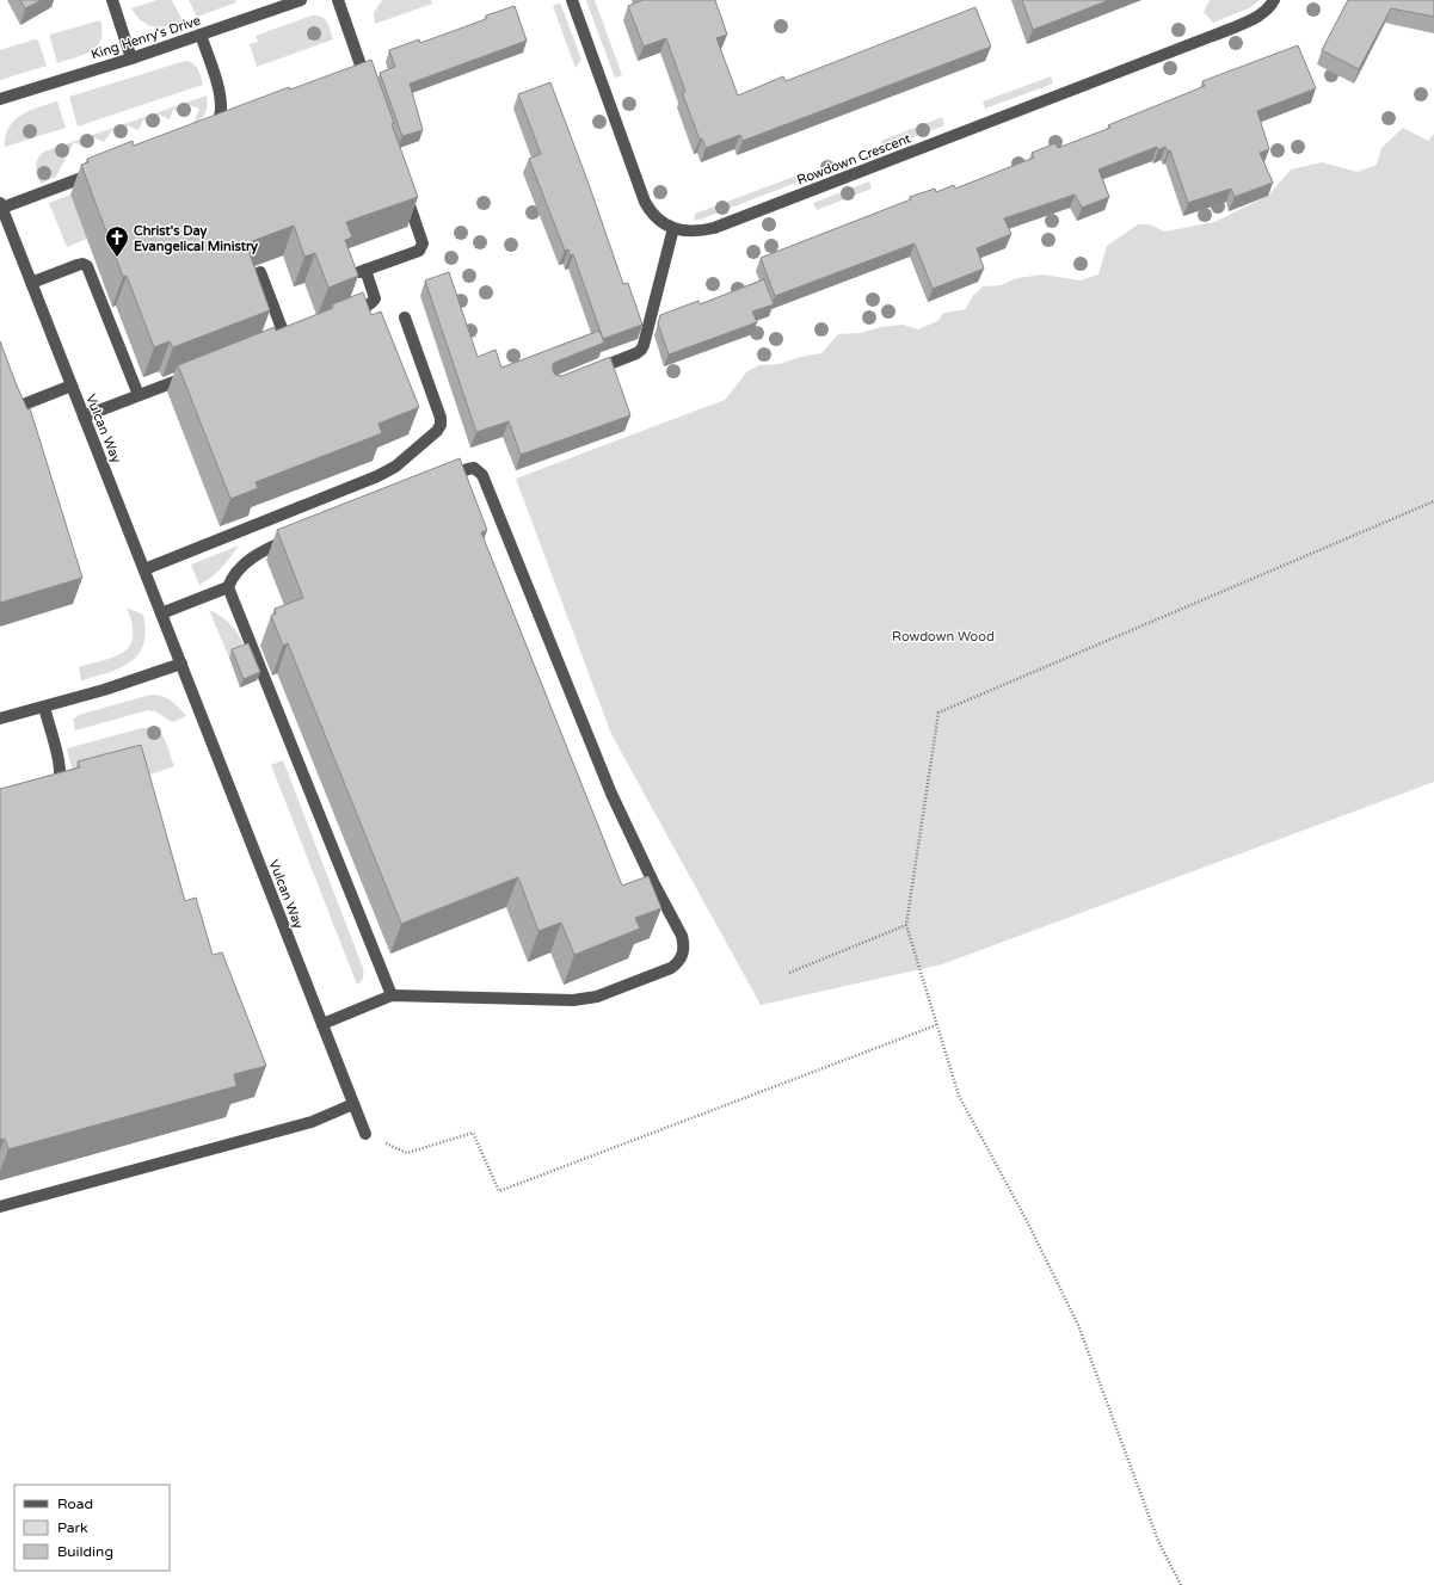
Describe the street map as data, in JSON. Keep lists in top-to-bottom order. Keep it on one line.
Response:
{"streets":{"street":["King Henry's Drive","Rowdown Crescent","Vulcan Way"]},"parks":["Rowdown Wood"],"places":{"church":["Christ's Day Evangelical Ministry"]},"legend":["Road","Park","Building"]}
